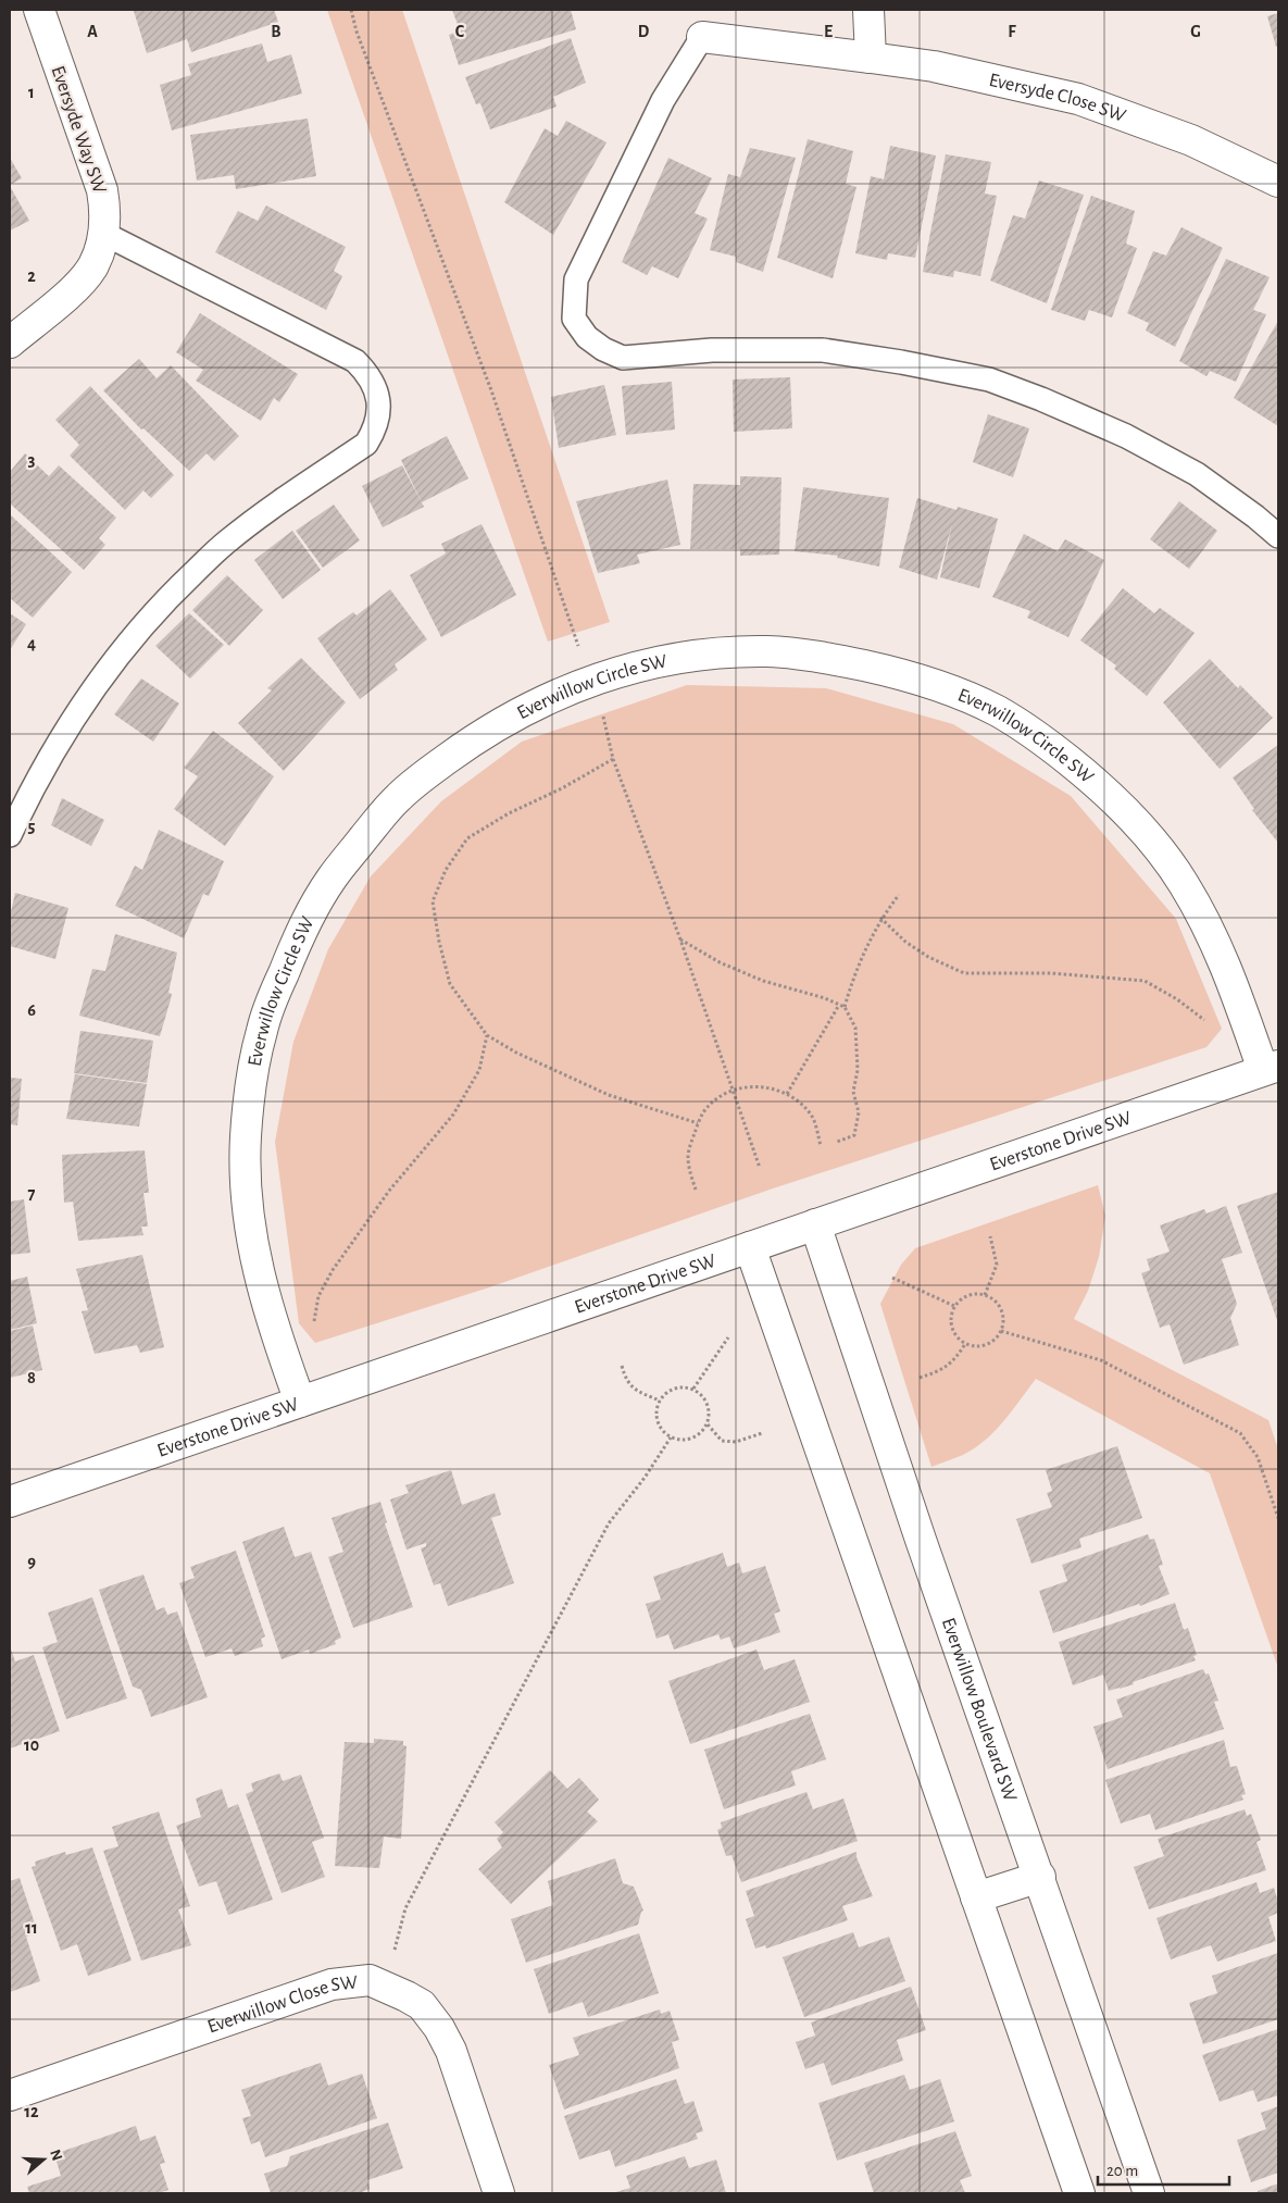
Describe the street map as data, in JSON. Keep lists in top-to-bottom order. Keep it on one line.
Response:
{"streets":{"street":["Eversyde Close SW","Eversyde Way SW","Everwillow Circle SW","Everstone Drive SW","Everwillow Boulevard SW","Everwillow Close SW"]},"crossings":[["Everwillow Circle SW","Everstone Drive SW"],["Everstone Drive SW","Everwillow Boulevard SW"]],"scale_bar":"20 m","north":"right","grid":{"columns":["A","B","C","D","E","F","G"],"rows":["1","2","3","4","5","6","7","8","9","10","11","12"]}}
